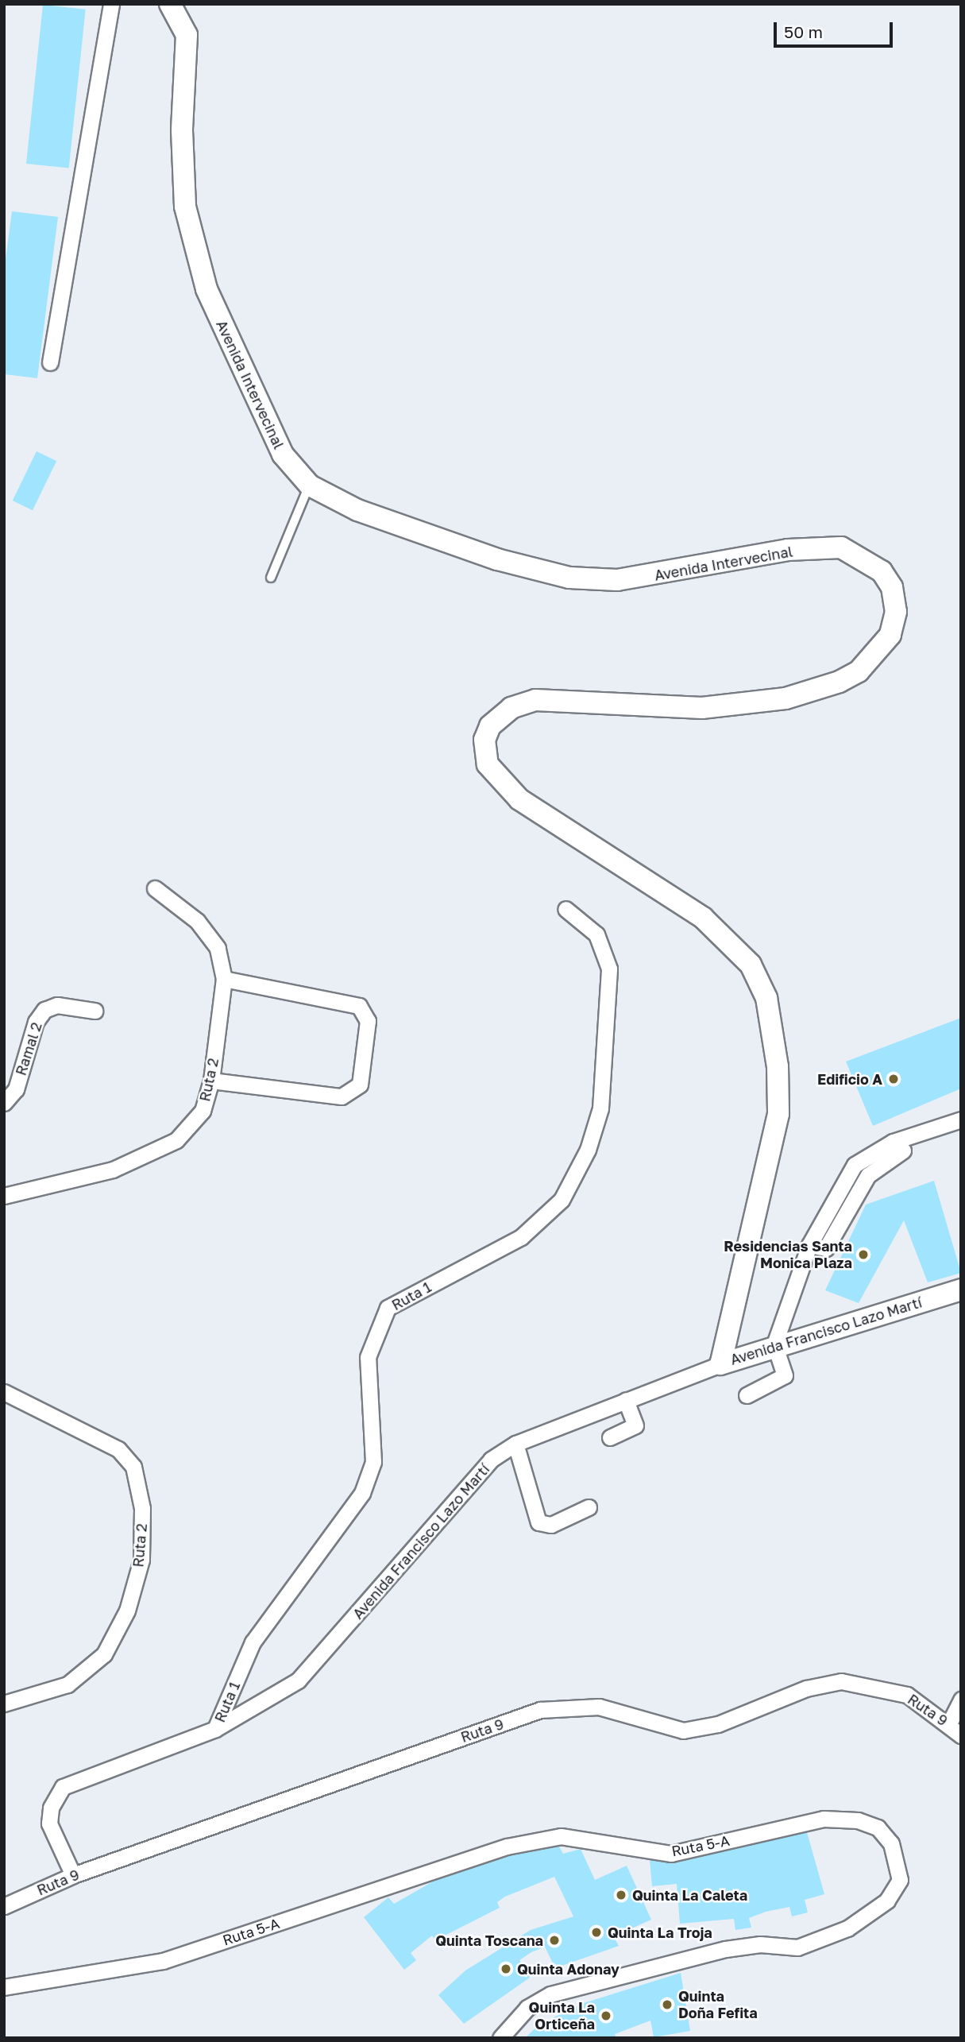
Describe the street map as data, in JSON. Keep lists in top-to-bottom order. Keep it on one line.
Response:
{"streets":{"main road":["Avenida Intervecinal","Avenida Francisco Lazo Martí"],"street":["Ramal 2","Ruta 2","Ruta 1","Ruta 9","Ruta 5-A"]},"crossings":[["Avenida Intervecinal","Avenida Francisco Lazo Martí"],["Ruta 1","Avenida Francisco Lazo Martí"],["Avenida Francisco Lazo Martí","Ruta 9"]],"places":["Edificio A","Residencias Santa Monica Plaza","Quinta La Caleta","Quinta La Troja","Quinta Toscana","Quinta Adonay","Quinta Doña Fefita","Quinta La Orticeña"],"scale_bar":"50 m"}
